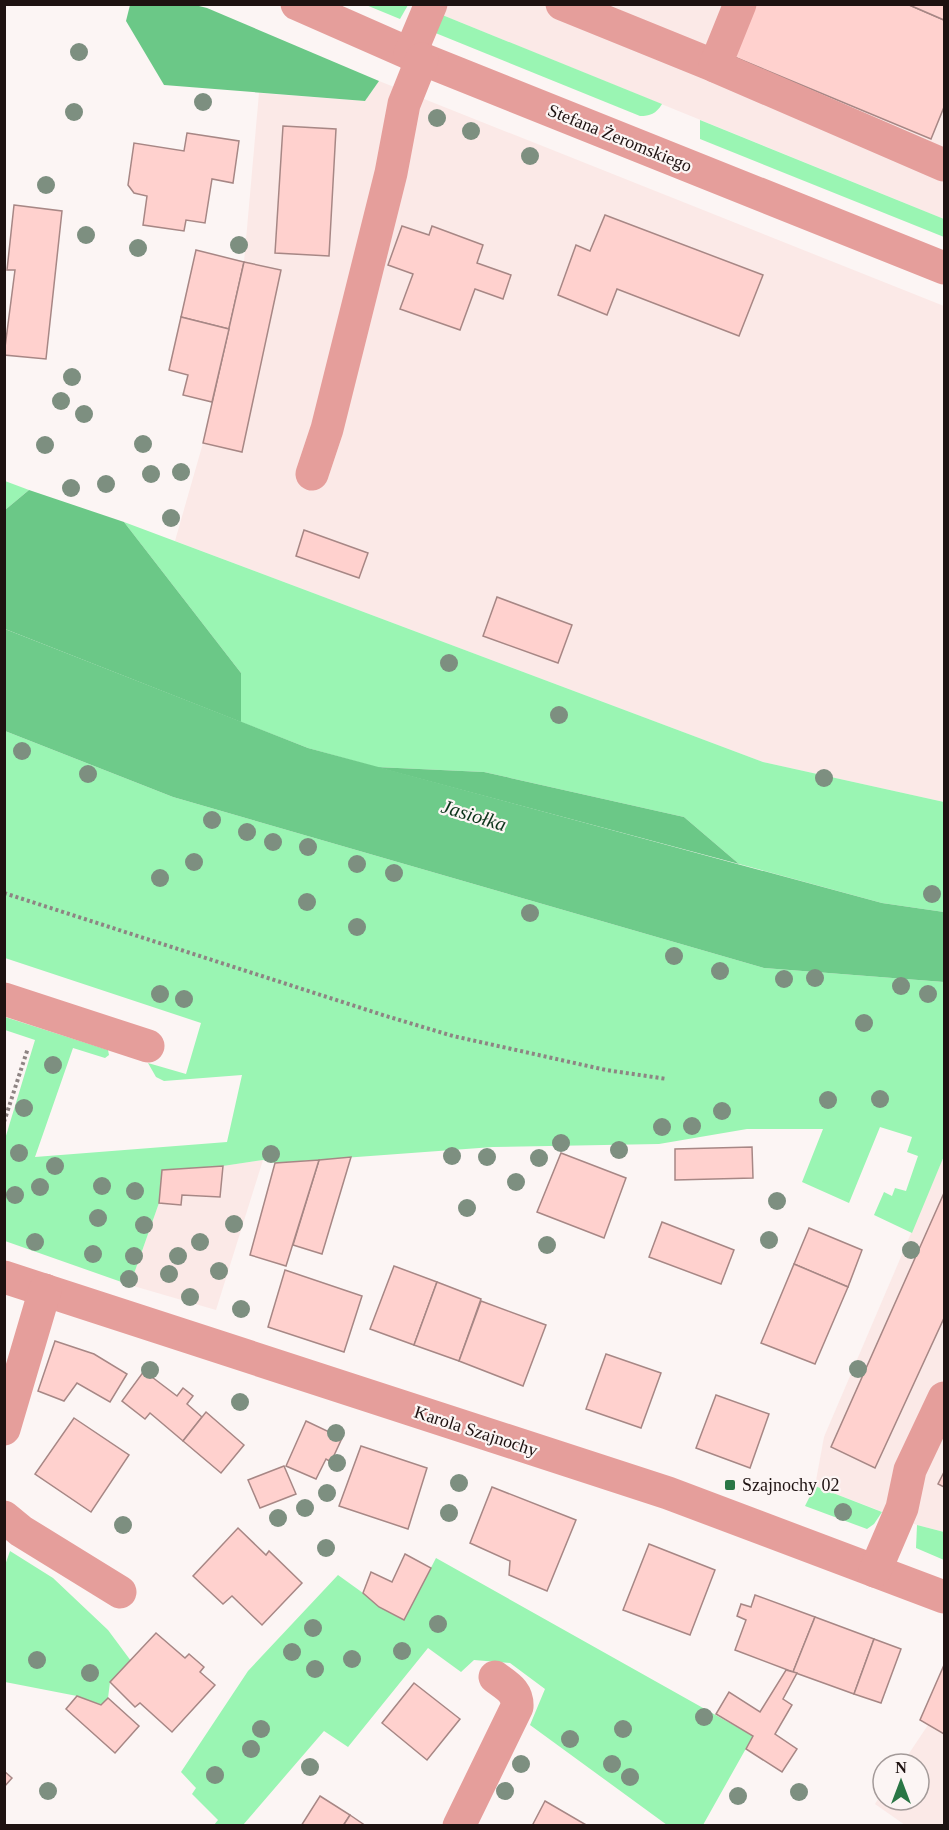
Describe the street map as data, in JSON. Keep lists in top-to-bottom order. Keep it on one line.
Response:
{"streets":{"street":["Stefana Żeromskiego","Karola Szajnochy"]},"water":["Jasiołka"],"places":{"transit":["Szajnochy 02"]},"north":"top"}
